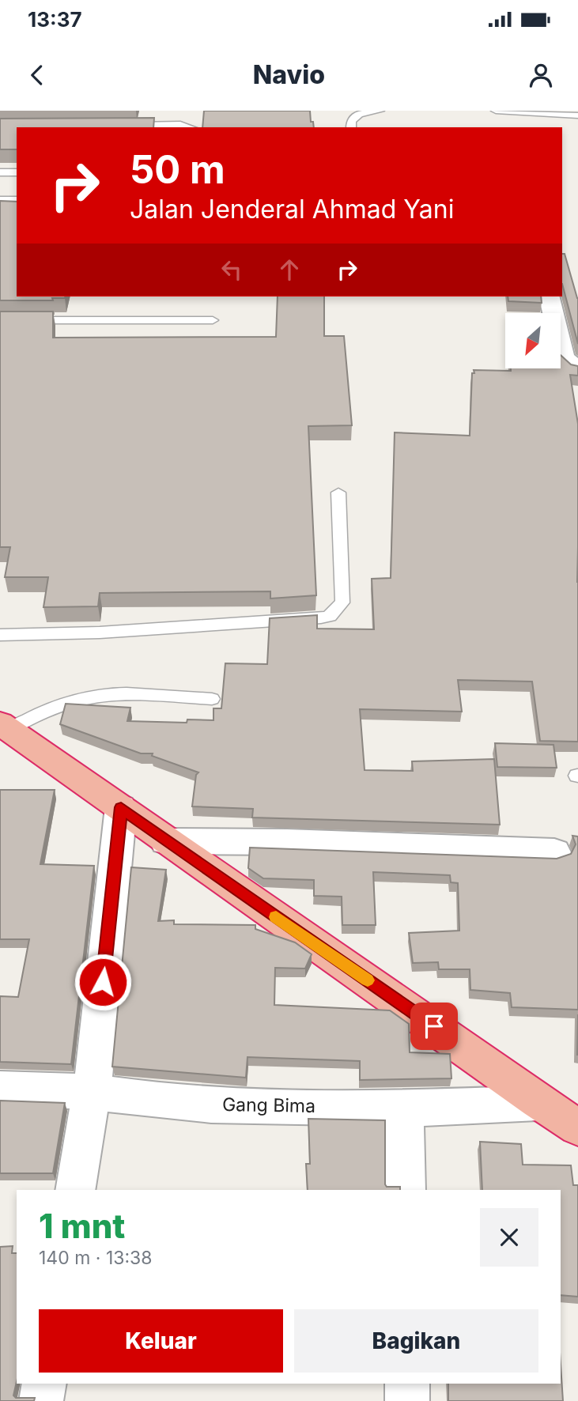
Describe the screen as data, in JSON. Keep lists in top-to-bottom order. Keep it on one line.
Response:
{"streets":{"street":["Gang Bima"]},"north":"bottom left","page":{"status":"13:37","header":"Navio","turn":["50 m","Jalan Jenderal Ahmad Yani"],"heading":["1 mnt","140 m · 13:38"],"buttons":["Keluar","Bagikan"]}}
